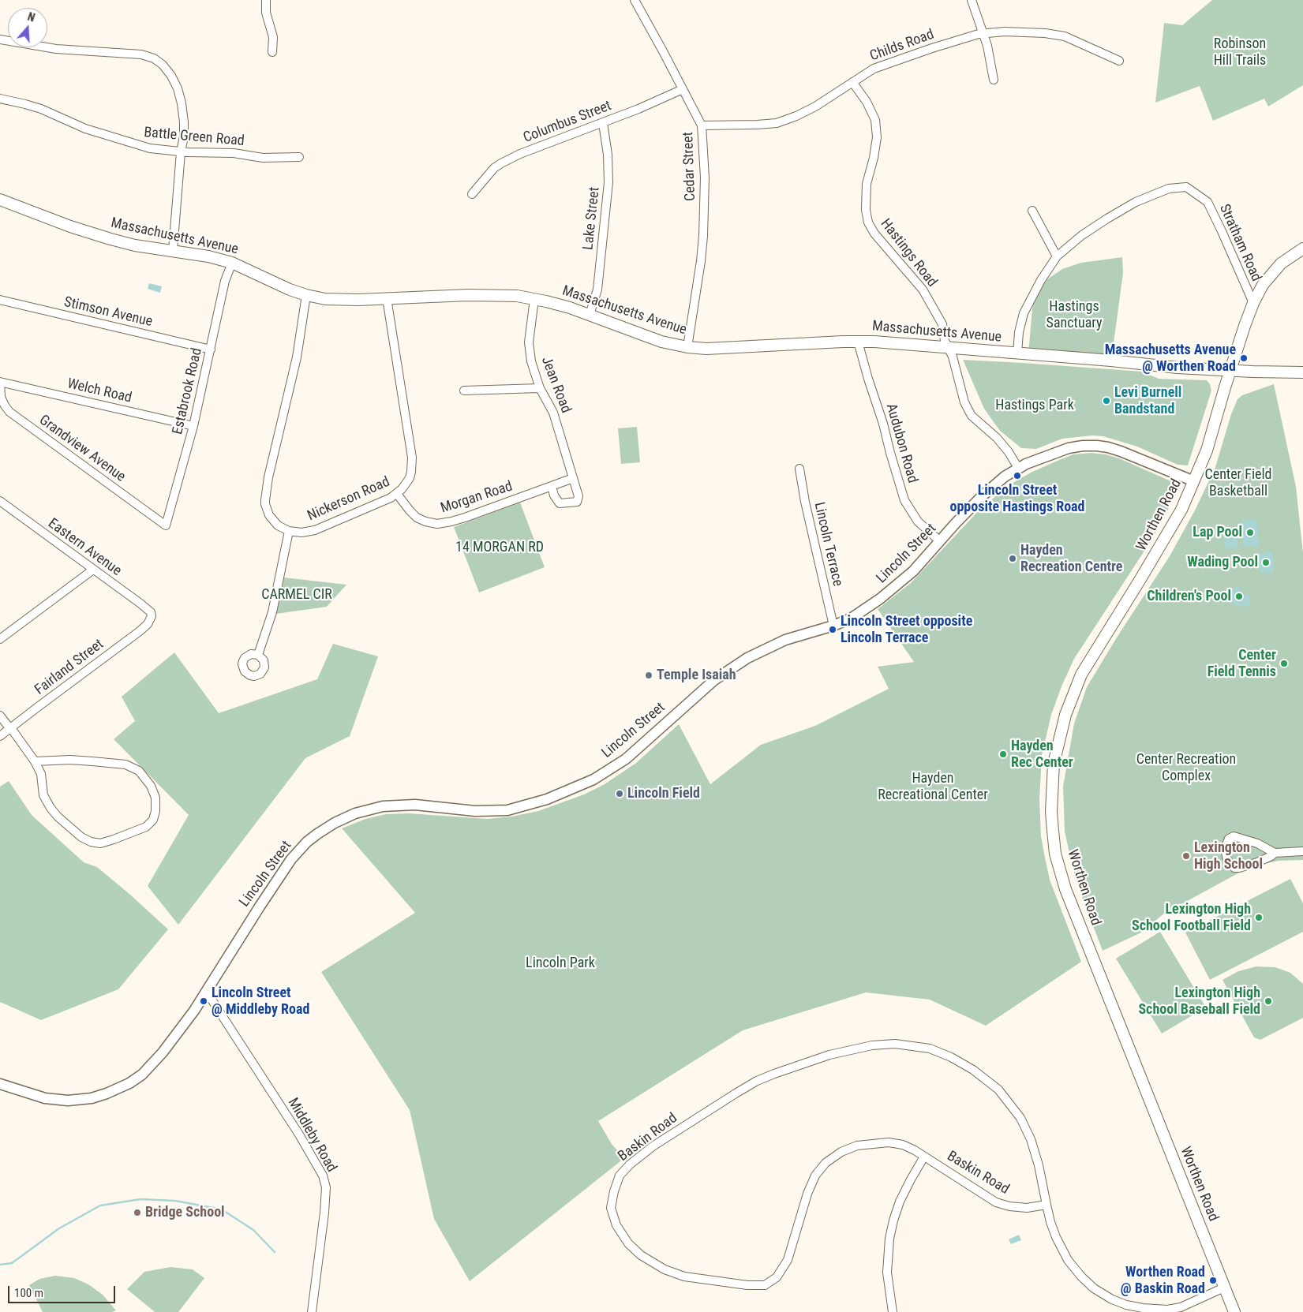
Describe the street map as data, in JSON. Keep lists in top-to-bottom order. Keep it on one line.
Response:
{"streets":{"main road":["Massachusetts Avenue","Worthen Road"],"street":["Childs Road","Columbus Street","Battle Green Road","Cedar Street","Lake Street","Stratham Road","Hastings Road","Stimson Avenue","Jean Road","Welch Road","Estabrook Road","Audubon Road","Grandview Avenue","Morgan Road","Nickerson Road","Lincoln Terrace","Eastern Avenue","Lincoln Street","Fairland Street","Middleby Road","Baskin Road"]},"crossings":[["Childs Road","Cedar Street"],["Childs Road","Hastings Road"],["Columbus Street","Cedar Street"],["Columbus Street","Lake Street"],["Cedar Street","Massachusetts Avenue"],["Lake Street","Massachusetts Avenue"],["Massachusetts Avenue","Hastings Road"],["Massachusetts Avenue","Jean Road"],["Massachusetts Avenue","Estabrook Road"],["Massachusetts Avenue","Audubon Road"],["Massachusetts Avenue","Nickerson Road"],["Massachusetts Avenue","Worthen Road"],["Stratham Road","Worthen Road"],["Hastings Road","Lincoln Street"],["Stimson Avenue","Estabrook Road"],["Jean Road","Morgan Road"],["Welch Road","Estabrook Road"],["Welch Road","Grandview Avenue"],["Estabrook Road","Grandview Avenue"],["Audubon Road","Lincoln Street"],["Morgan Road","Nickerson Road"],["Worthen Road","Lincoln Street"],["Worthen Road","Baskin Road"],["Lincoln Terrace","Lincoln Street"],["Eastern Avenue","Fairland Street"],["Lincoln Street","Middleby Road"]],"parks":["Robinson Hill Trails","Hastings Sanctuary","Hastings Park","Center Field Basketball","14 MORGAN RD","CARMEL CIR","Center Recreation Complex","Hayden Recreational Center","Lincoln Park"],"places":["Massachusetts Avenue @ Worthen Road","Levi Burnell Bandstand","Lincoln Street opposite Hastings Road","Lap Pool","Hayden Recreation Centre","Wading Pool","Children's Pool","Lincoln Street opposite Lincoln Terrace","Center Field Tennis","Temple Isaiah","Hayden Rec Center","Lincoln Field","Lexington High School","Lexington High School Football Field","Lincoln Street @ Middleby Road","Lexington High School Baseball Field","Bridge School","Worthen Road @ Baskin Road"],"scale_bar":"100 m","north":"top"}
